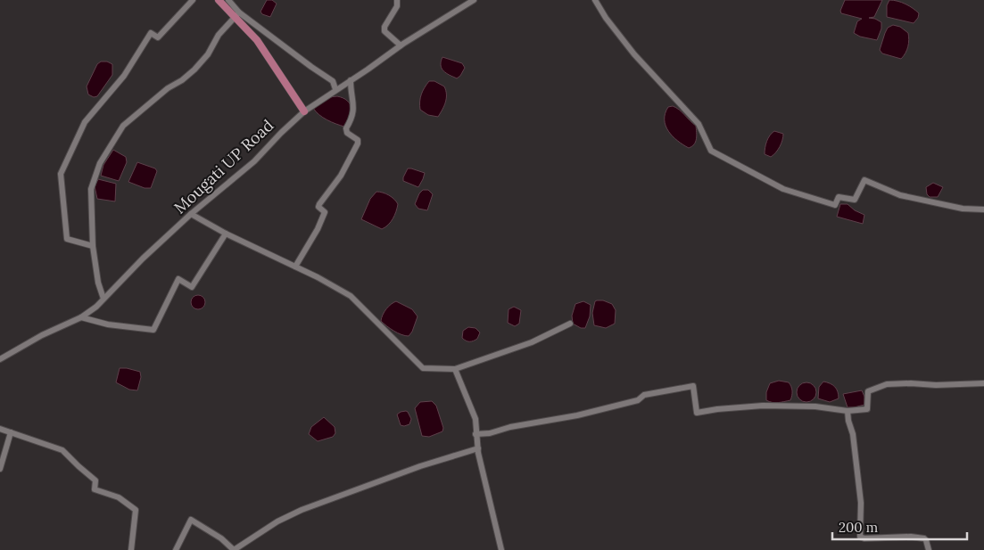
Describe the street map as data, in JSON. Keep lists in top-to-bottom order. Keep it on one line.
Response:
{"streets":{"street":["Mougati UP Road"]},"scale_bar":"200 m"}
